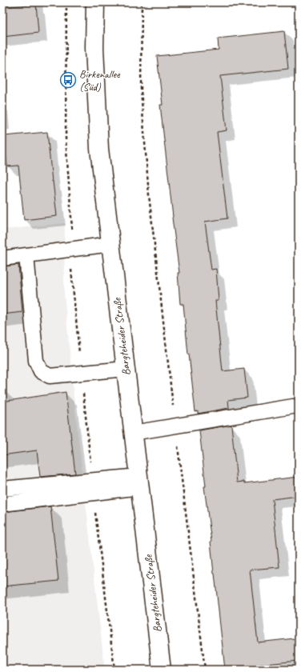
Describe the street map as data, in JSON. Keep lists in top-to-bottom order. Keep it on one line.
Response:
{"streets":{"main road":["Bargteheider Straße"]},"places":{"bus stop":["Birkenallee (Süd)"]}}
